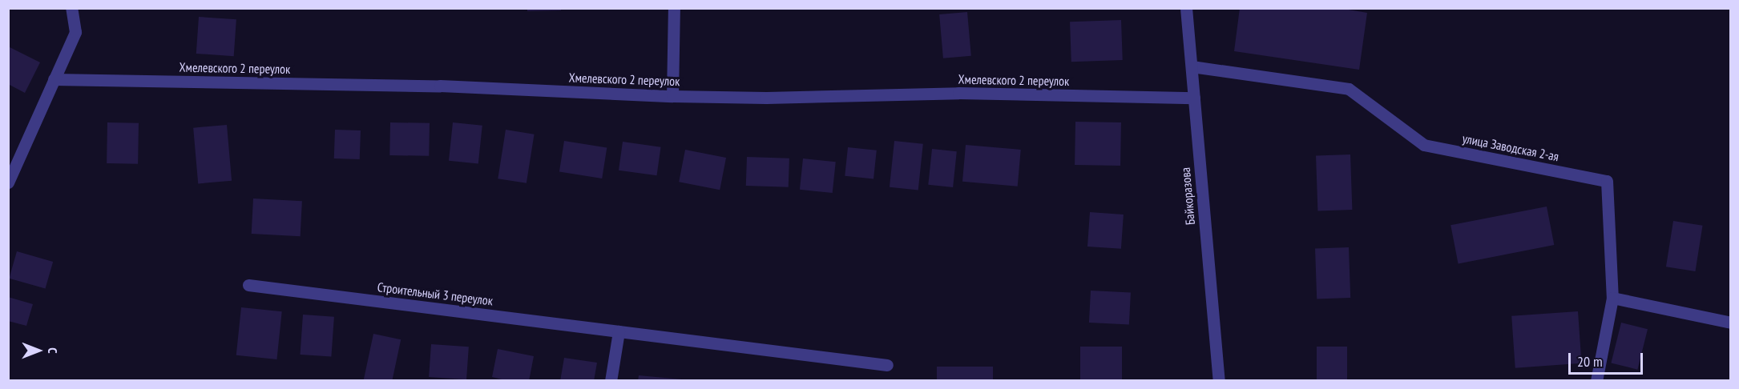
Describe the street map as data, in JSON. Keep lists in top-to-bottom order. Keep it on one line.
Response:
{"streets":{"street":["Хмелевского 2 переулок","улица Заводская 2-ая","Байкоразова","Строительный 3 переулок"]},"crossings":[["Хмелевского 2 переулок","Байкоразова"],["улица Заводская 2-ая","Байкоразова"]],"scale_bar":"20 m","north":"right"}
